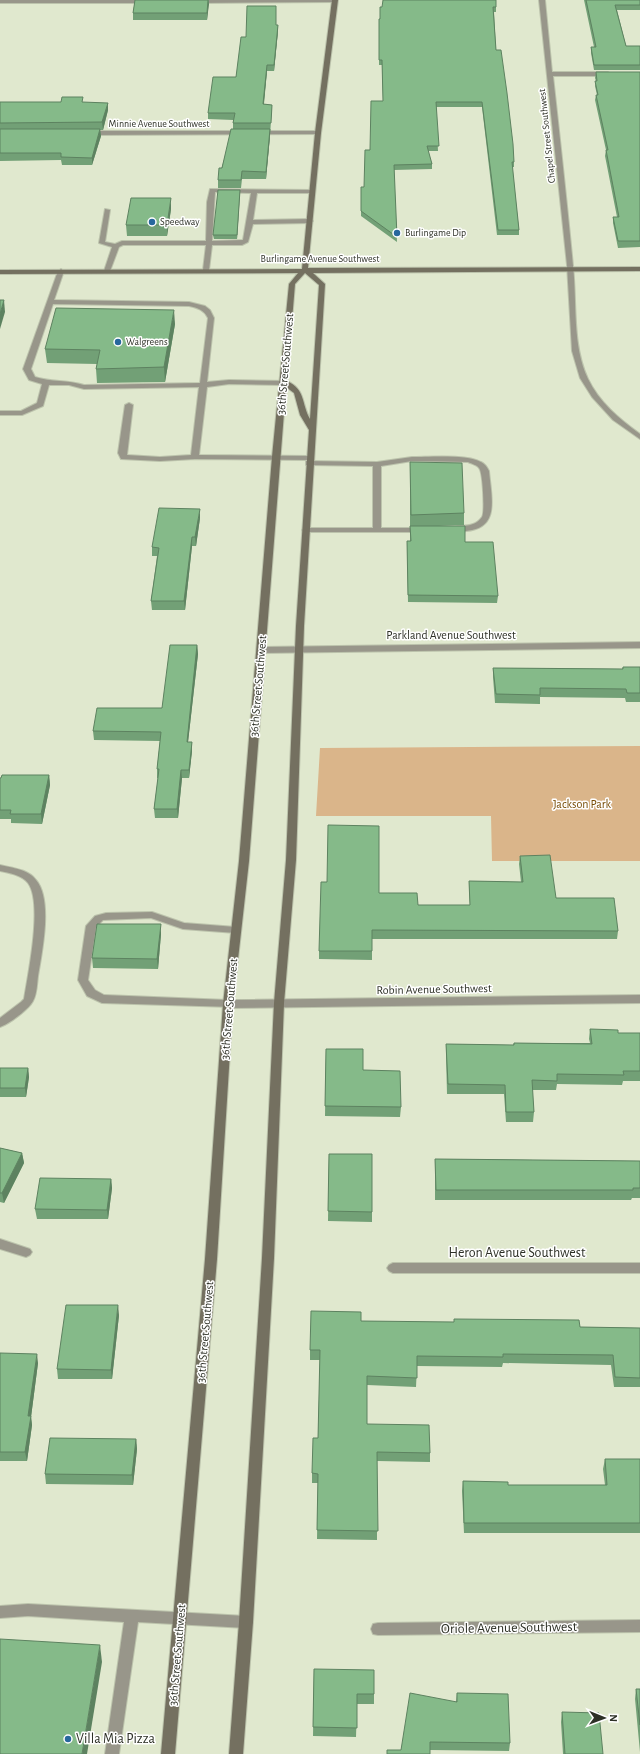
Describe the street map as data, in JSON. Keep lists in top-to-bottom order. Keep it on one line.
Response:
{"streets":{"street":["Minnie Avenue Southwest","Chapel Street Southwest","Burlingame Avenue Southwest","36th Street Southwest","Parkland Avenue Southwest","Robin Avenue Southwest","Heron Avenue Southwest","Oriole Avenue Southwest"]},"crossings":[["Chapel Street Southwest","Burlingame Avenue Southwest"],["Burlingame Avenue Southwest","36th Street Southwest"],["36th Street Southwest","Parkland Avenue Southwest"],["36th Street Southwest","Robin Avenue Southwest"]],"parks":["Jackson Park"],"places":["Speedway","Burlingame Dip","Walgreens","Villa Mia Pizza"],"north":"right"}
